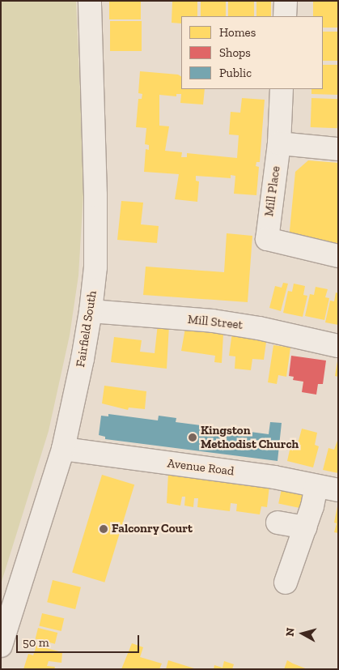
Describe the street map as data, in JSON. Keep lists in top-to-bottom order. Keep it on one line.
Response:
{"streets":{"street":["Mill Place","Mill Street","Fairfield South","Avenue Road"]},"crossings":[["Mill Street","Fairfield South"],["Fairfield South","Avenue Road"]],"places":["Kingston Methodist Church","Falconry Court"],"legend":["Homes","Shops","Public"],"scale_bar":"50 m","north":"left"}
